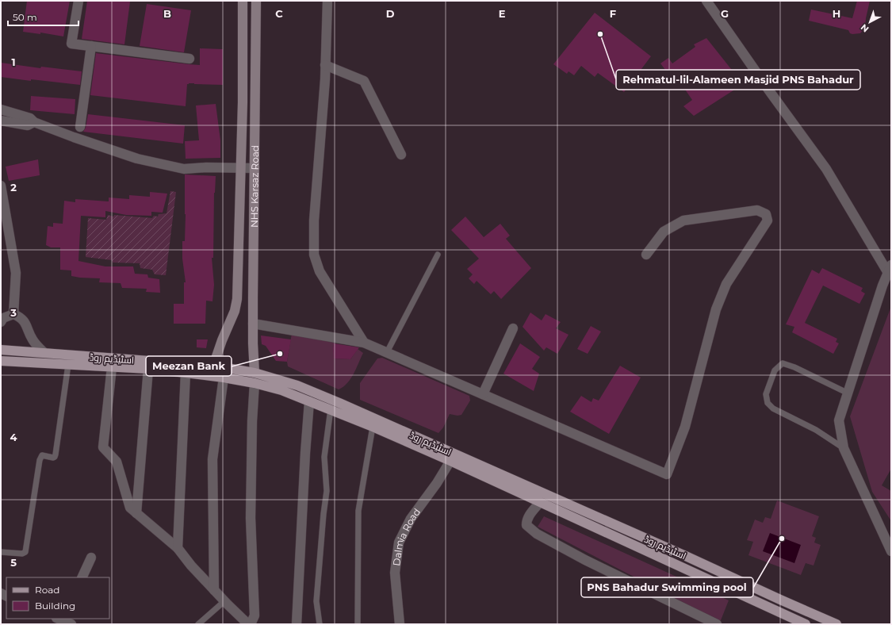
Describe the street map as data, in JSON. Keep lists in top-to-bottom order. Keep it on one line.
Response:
{"streets":{"main road":["اسٹیڈیم روڈ"],"street":["NHS Karsaz Road","Dalmia Road"]},"crossings":[["NHS Karsaz Road","اسٹیڈیم روڈ"],["اسٹیڈیم روڈ","Dalmia Road"]],"places":["Rehmatul-lil-Alameen Masjid PNS Bahadur","Meezan Bank","PNS Bahadur Swimming pool"],"legend":["Road","Building"],"scale_bar":"50 m","north":"bottom left","grid":{"columns":["B","C","D","E","F","G","H"],"rows":["1","2","3","4","5"]}}
